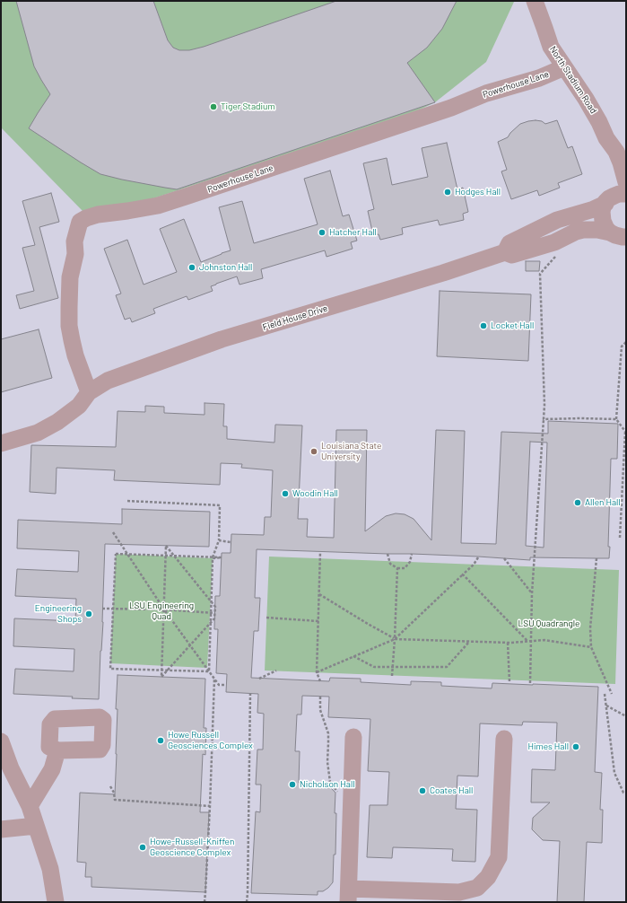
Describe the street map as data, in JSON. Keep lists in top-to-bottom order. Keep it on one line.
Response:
{"streets":{"street":["North Stadium Road","Powerhouse Lane","Field House Drive"]},"crossings":[["North Stadium Road","Powerhouse Lane"],["North Stadium Road","Field House Drive"],["Powerhouse Lane","Field House Drive"]],"parks":["LSU Engineering Quad","LSU Quadrangle"],"places":["Tiger Stadium","Hodges Hall","Hatcher Hall","Johnston Hall","Locket Hall","Louisiana State University","Woodin Hall","Allen Hall","Engineering Shops","Howe Russell Geosciences Complex","Himes Hall","Nicholson Hall","Coates Hall","Howe-Russell-Kniffen Geoscience Complex"]}
